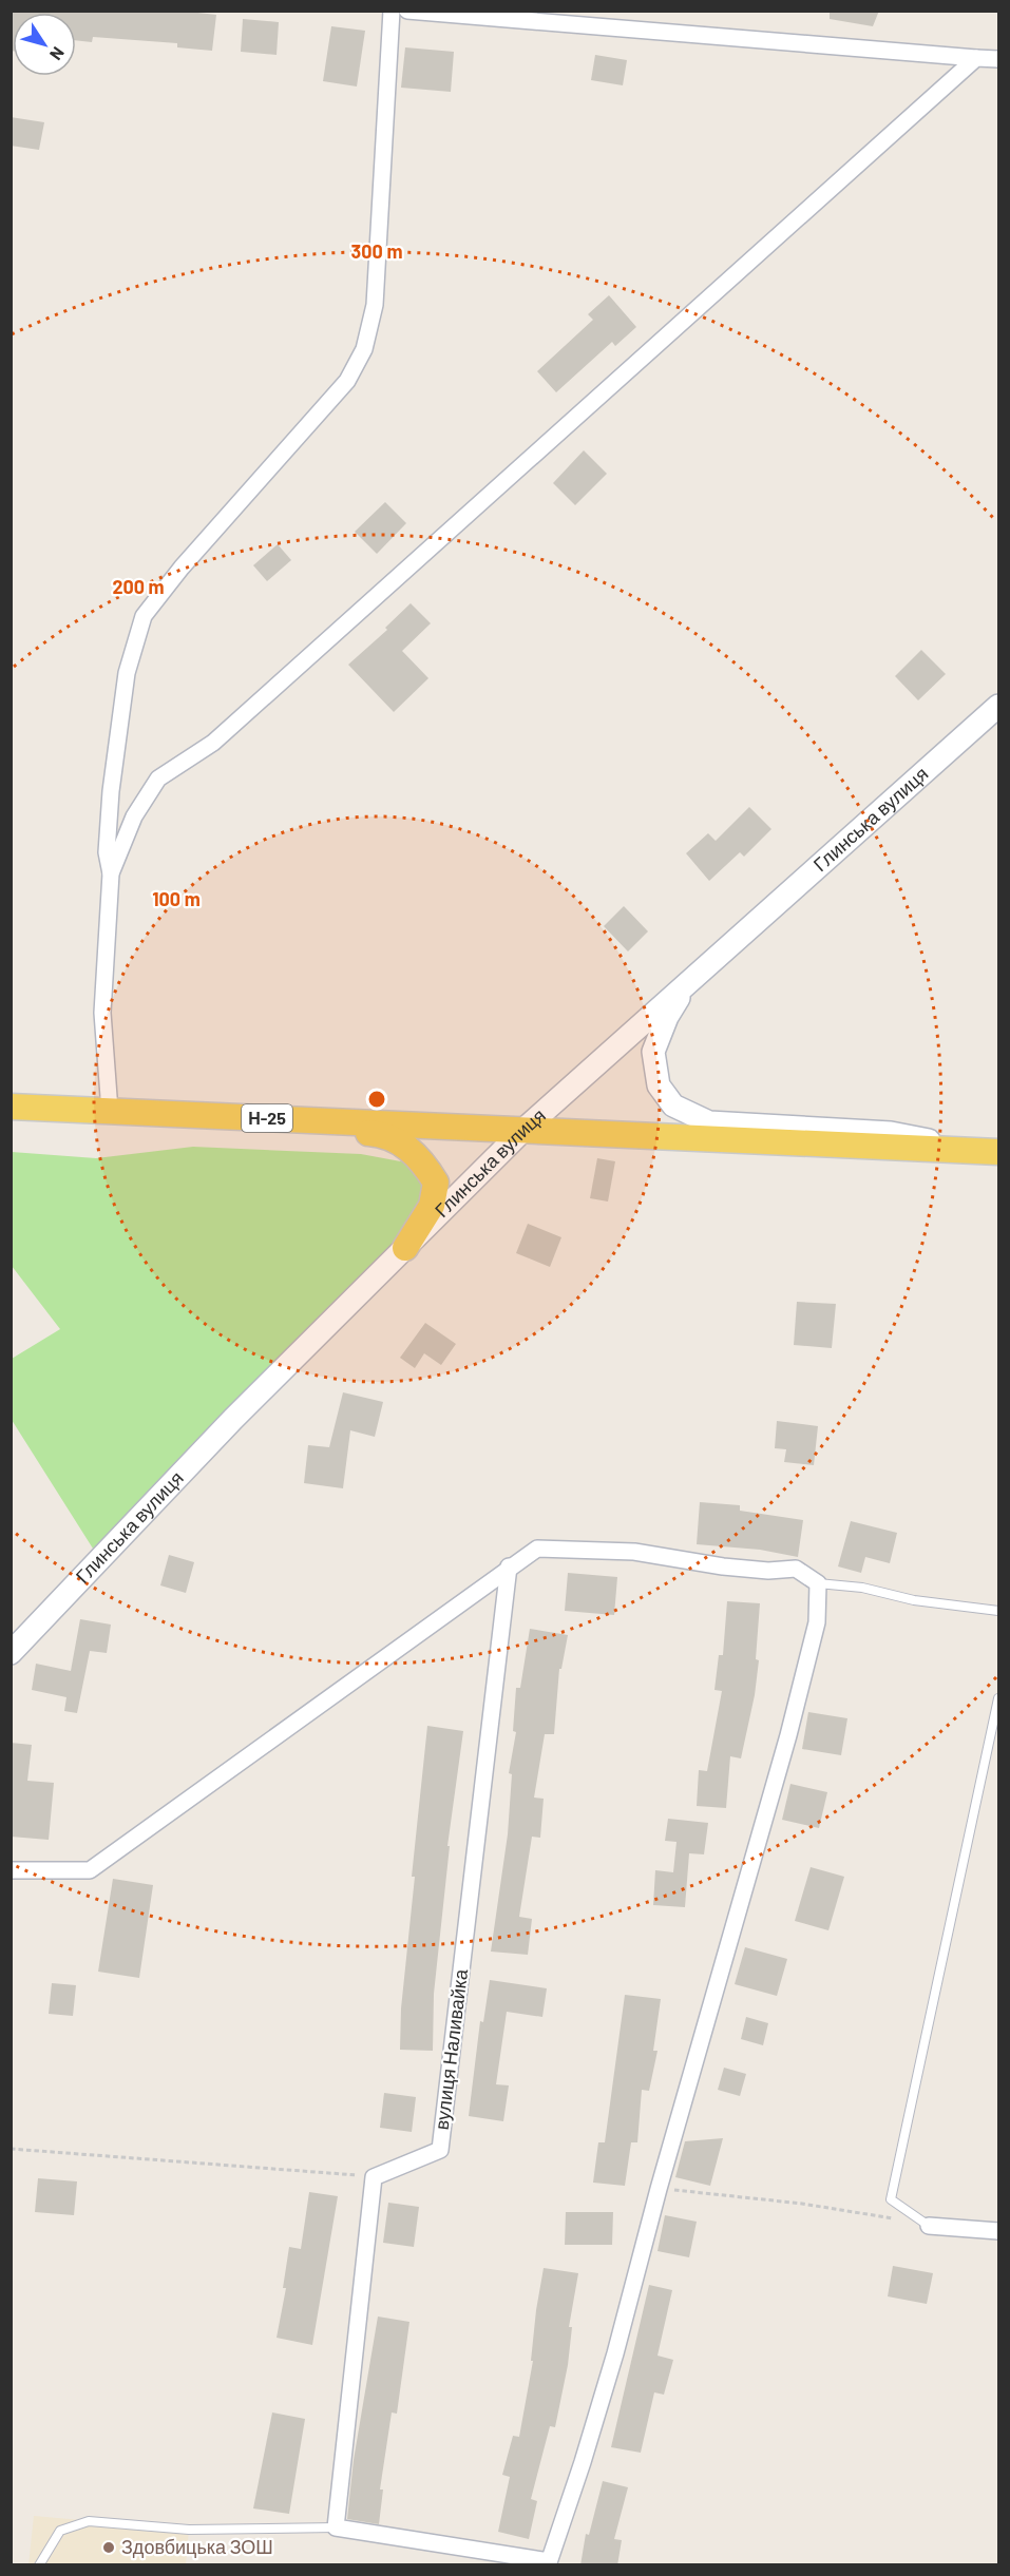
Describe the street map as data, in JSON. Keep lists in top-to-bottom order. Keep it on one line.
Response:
{"streets":{"main road":["Н-25"],"street":["Глинська вулиця","вулиця Наливайка"]},"crossings":[["Глинська вулиця","Н-25"]],"places":["Здовбицька ЗОШ"],"north":"bottom right","rings":["300 m","200 m","100 m"]}
